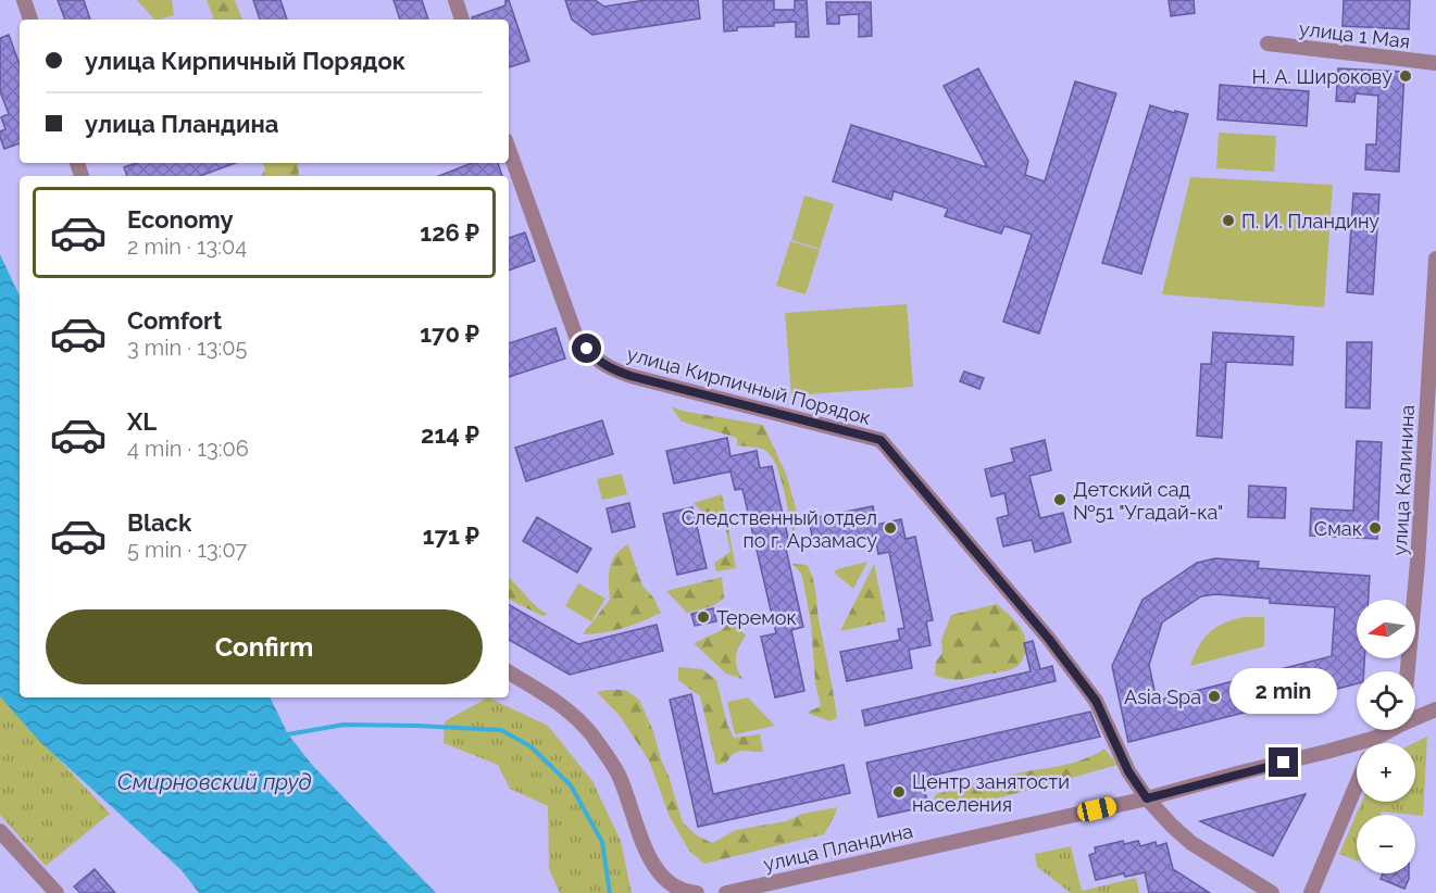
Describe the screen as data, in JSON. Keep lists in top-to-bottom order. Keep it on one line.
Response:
{"streets":{"street":["улица 1 Мая","улица Кирпичный Порядок","улица Калинина","улица Пландина"]},"crossings":[["улица Кирпичный Порядок","улица Пландина"]],"water":["Смирновский пруд"],"places":["Н. А. Широкову","П. И. Пландину","Детский сад №51 \"Угадай-ка\"","Следственный отдел по г. Арзамасу","Смак","Теремок","Asia Spa","Центр занятости населения"],"north":"left","page":{"banner":["улица Кирпичный Порядок","улица Пландина"],"list":[{"name":"Economy","note":"2 min · 13:04","value":"126 ₽"},{"name":"Comfort","note":"3 min · 13:05","value":"170 ₽"},{"name":"XL","note":"4 min · 13:06","value":"214 ₽"},{"name":"Black","note":"5 min · 13:07","value":"171 ₽"}],"buttons":"Confirm","map_buttons":["+","−"],"bubble":"2 min"}}
